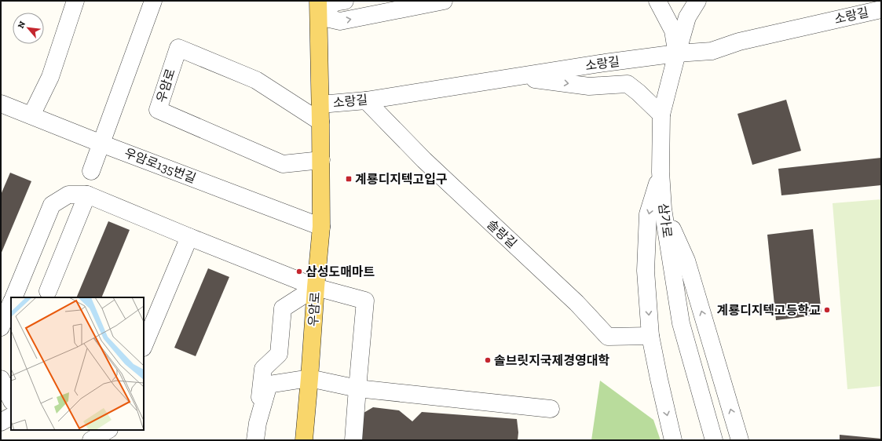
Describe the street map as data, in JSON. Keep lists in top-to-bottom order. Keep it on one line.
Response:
{"streets":{"main road":["우암로"],"street":["소랑길","우암로135번길","삼가로","솔랑길"]},"crossings":[["소랑길","우암로"],["소랑길","삼가로"],["소랑길","솔랑길"],["우암로","우암로135번길"]],"places":{"transit":["계룡디지텍고입구"],"other":["삼성도매마트","계룡디지텍고등학교","솔브릿지국제경영대학"]},"north":"top left"}
